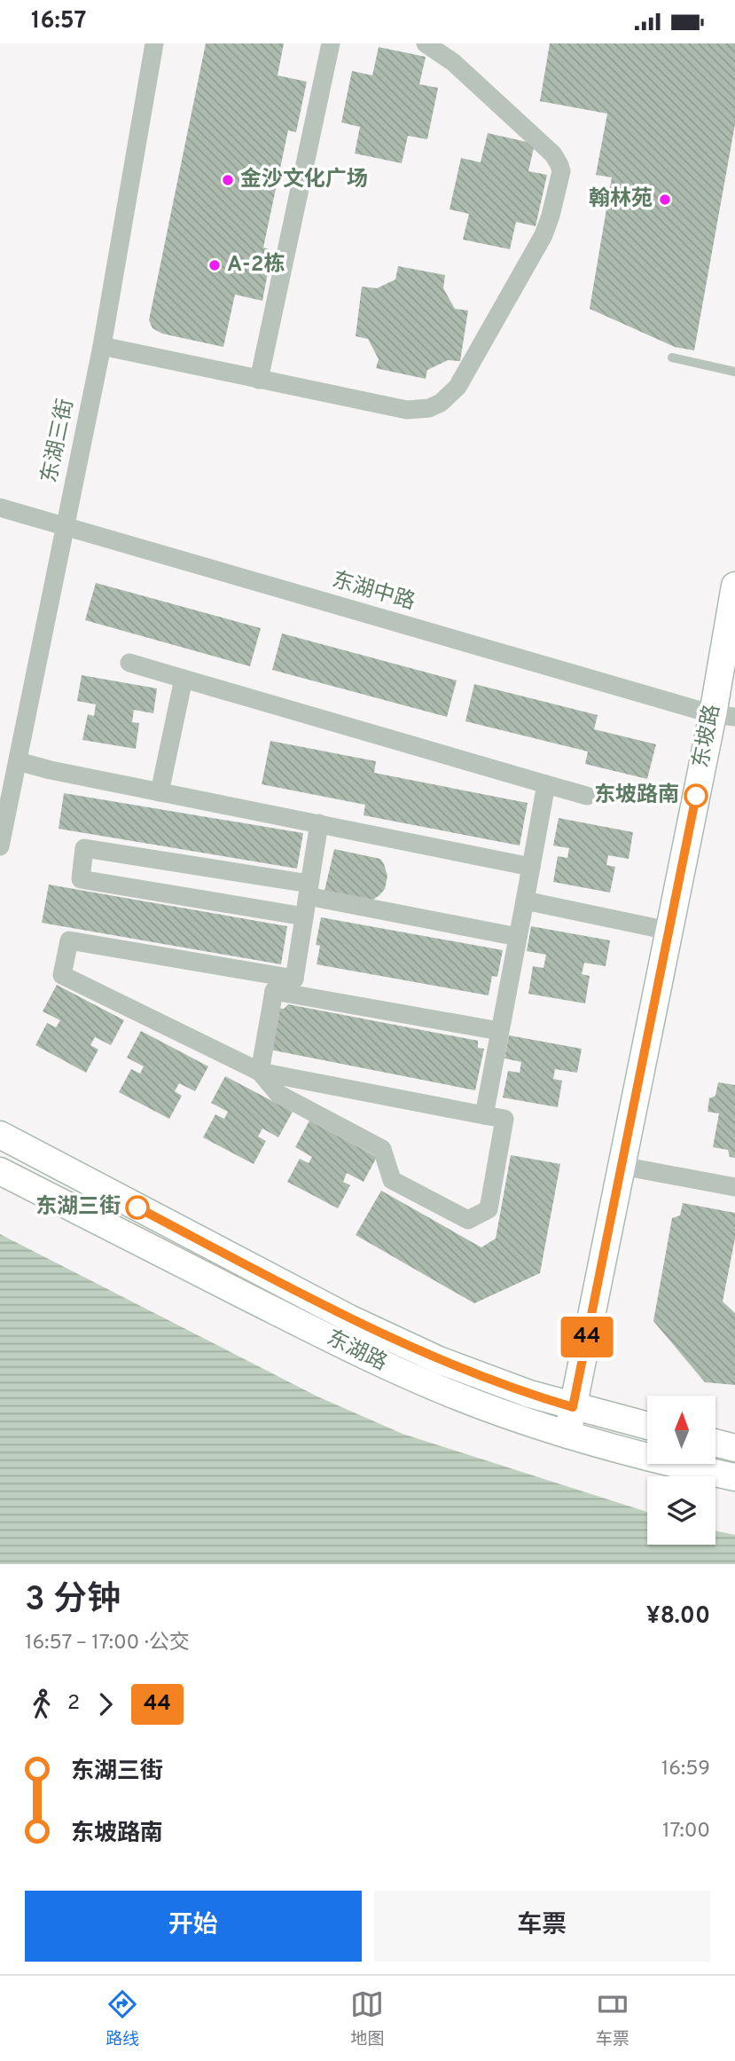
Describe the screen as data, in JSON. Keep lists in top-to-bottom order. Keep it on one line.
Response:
{"streets":{"main road":["东坡路","东湖路"],"street":["东湖三街","东湖中路"]},"crossings":[["东湖三街","东湖中路"],["东湖中路","东坡路"],["东坡路","东湖路"]],"places":["金沙文化广场","翰林苑","A-2栋","东坡路南","东湖三街"],"lines":["bus line 44"],"north":"top","page":{"status":"16:57","on_map":"44","heading":["3 分钟","16:57 – 17:00 · 公交","¥8.00"],"legs":["2","44"],"list":[{"name":"东湖三街","value":"16:59"},{"name":"东坡路南","value":"17:00"}],"buttons":["开始","车票"],"tabs":["路线","地图","车票"]}}
